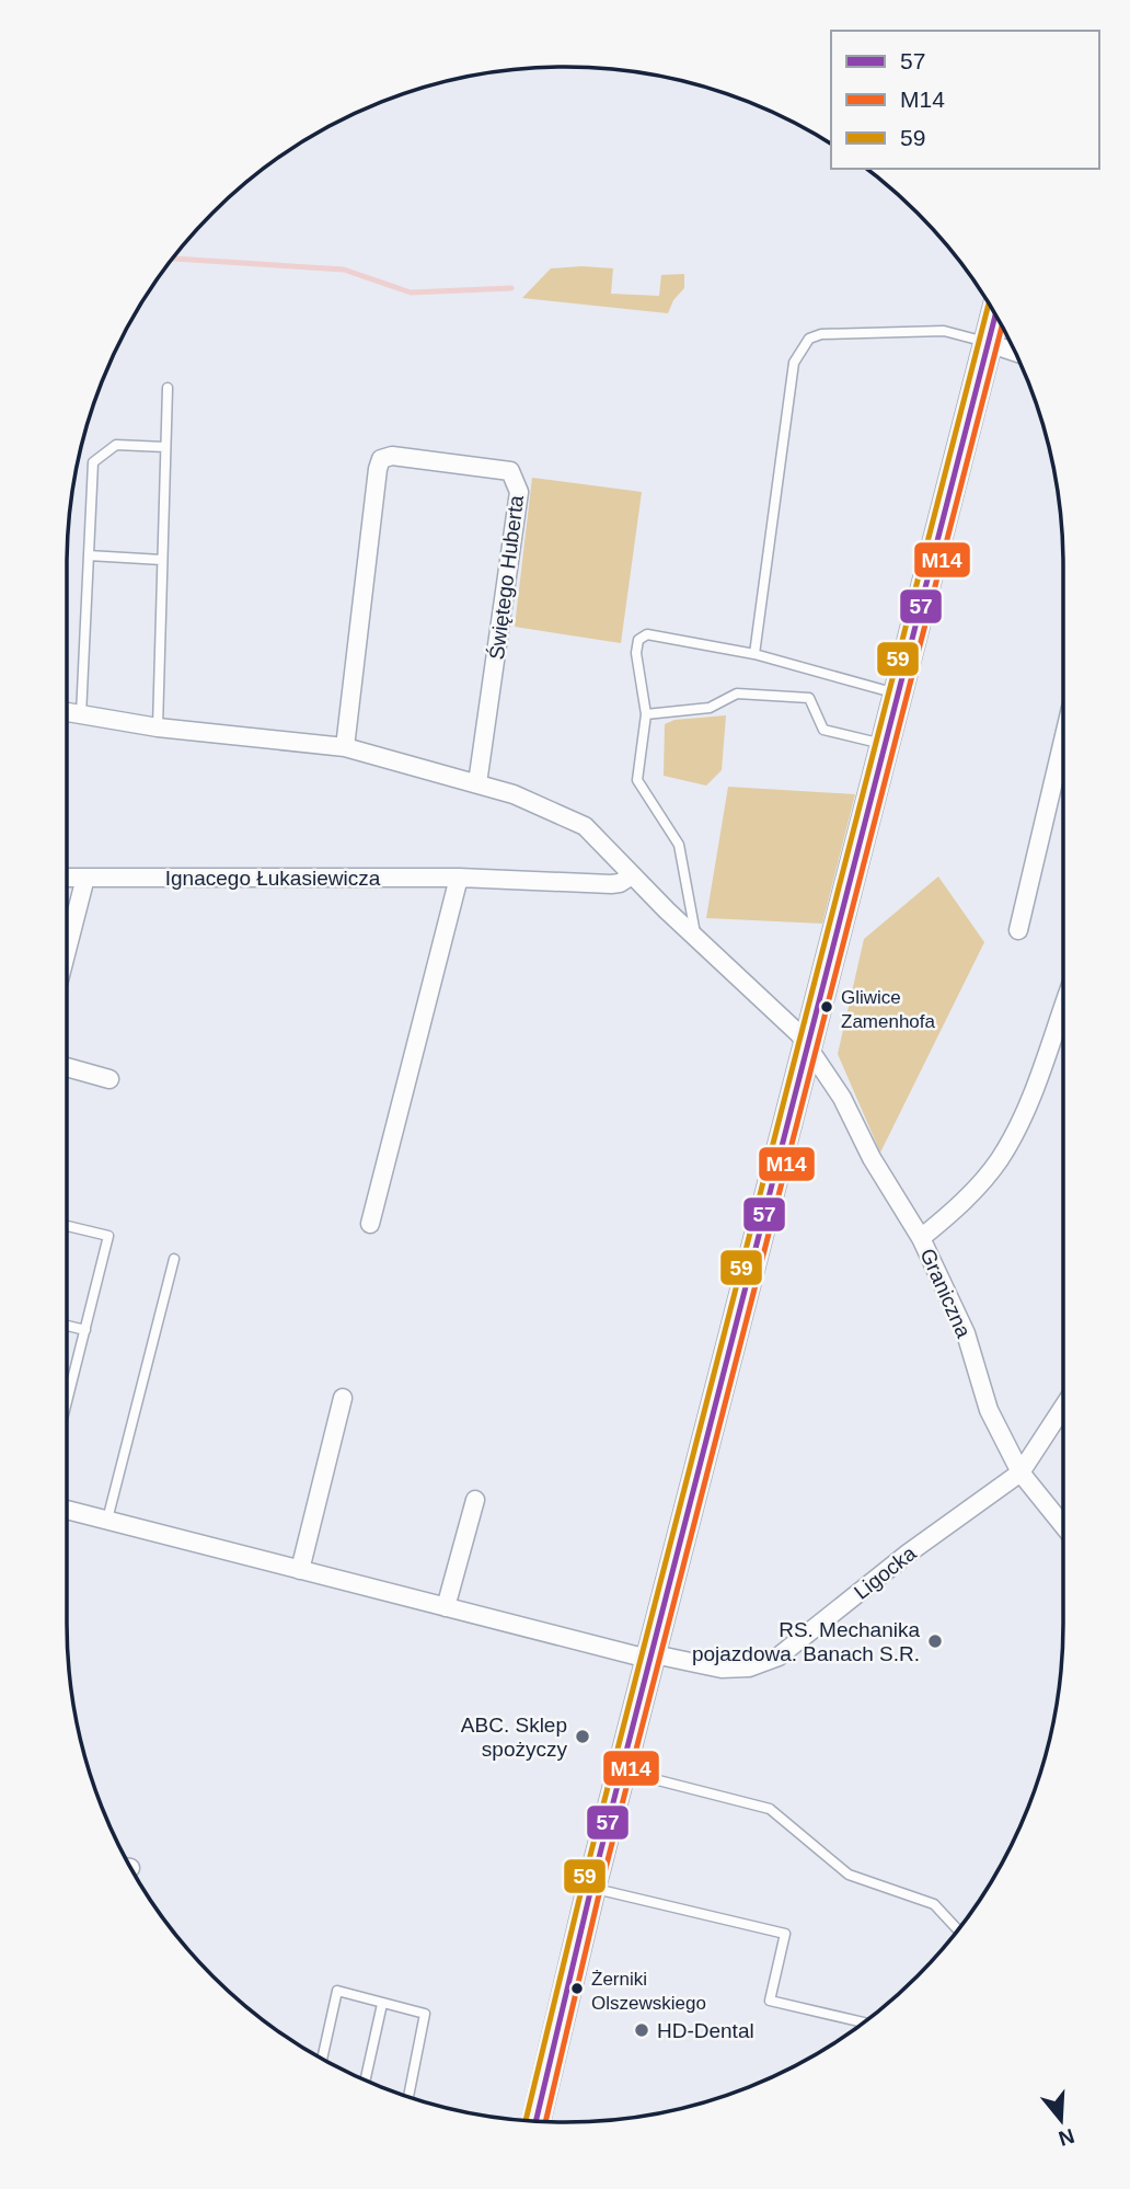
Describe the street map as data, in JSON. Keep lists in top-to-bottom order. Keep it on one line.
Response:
{"streets":{"street":["Świętego Huberta","Ignacego Łukasiewicza","Graniczna","Ligocka"]},"crossings":[["Graniczna","Ligocka"]],"places":["Gliwice Zamenhofa","RS. Mechanika pojazdowa. Banach S.R.","ABC. Sklep spożyczy","Żerniki Olszewskiego","HD-Dental"],"lines":["transit line 59","transit line 57","transit line M14"],"legend":["57","M14","59"],"north":"bottom"}
